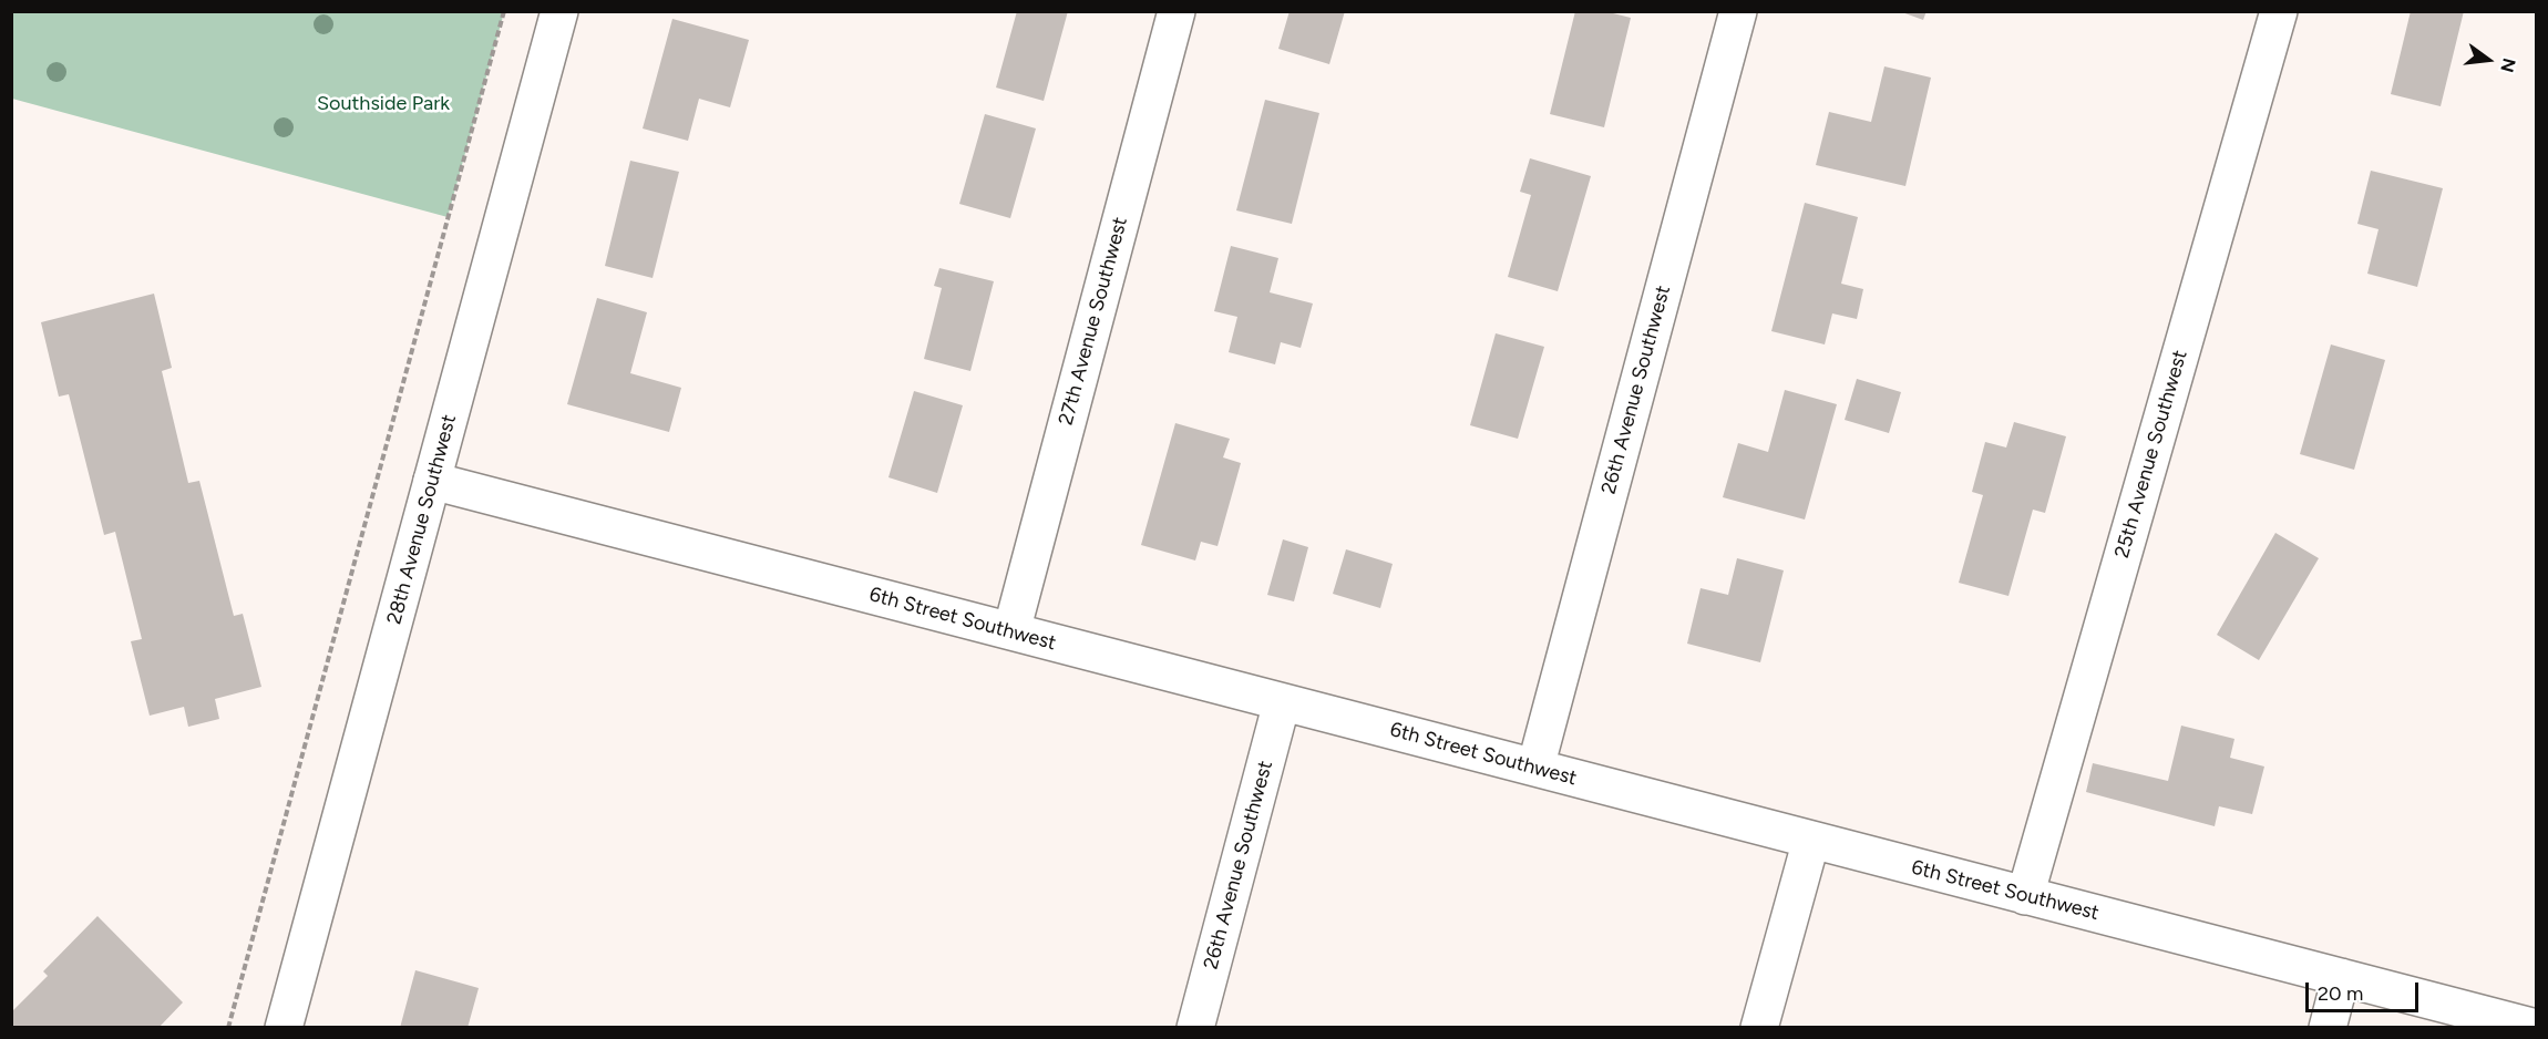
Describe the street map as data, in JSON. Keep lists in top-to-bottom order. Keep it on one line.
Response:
{"streets":{"street":["27th Avenue Southwest","26th Avenue Southwest","25th Avenue Southwest","28th Avenue Southwest","6th Street Southwest"]},"crossings":[["27th Avenue Southwest","6th Street Southwest"],["26th Avenue Southwest","6th Street Southwest"],["25th Avenue Southwest","6th Street Southwest"],["28th Avenue Southwest","6th Street Southwest"]],"parks":["Southside Park"],"scale_bar":"20 m","north":"right"}
